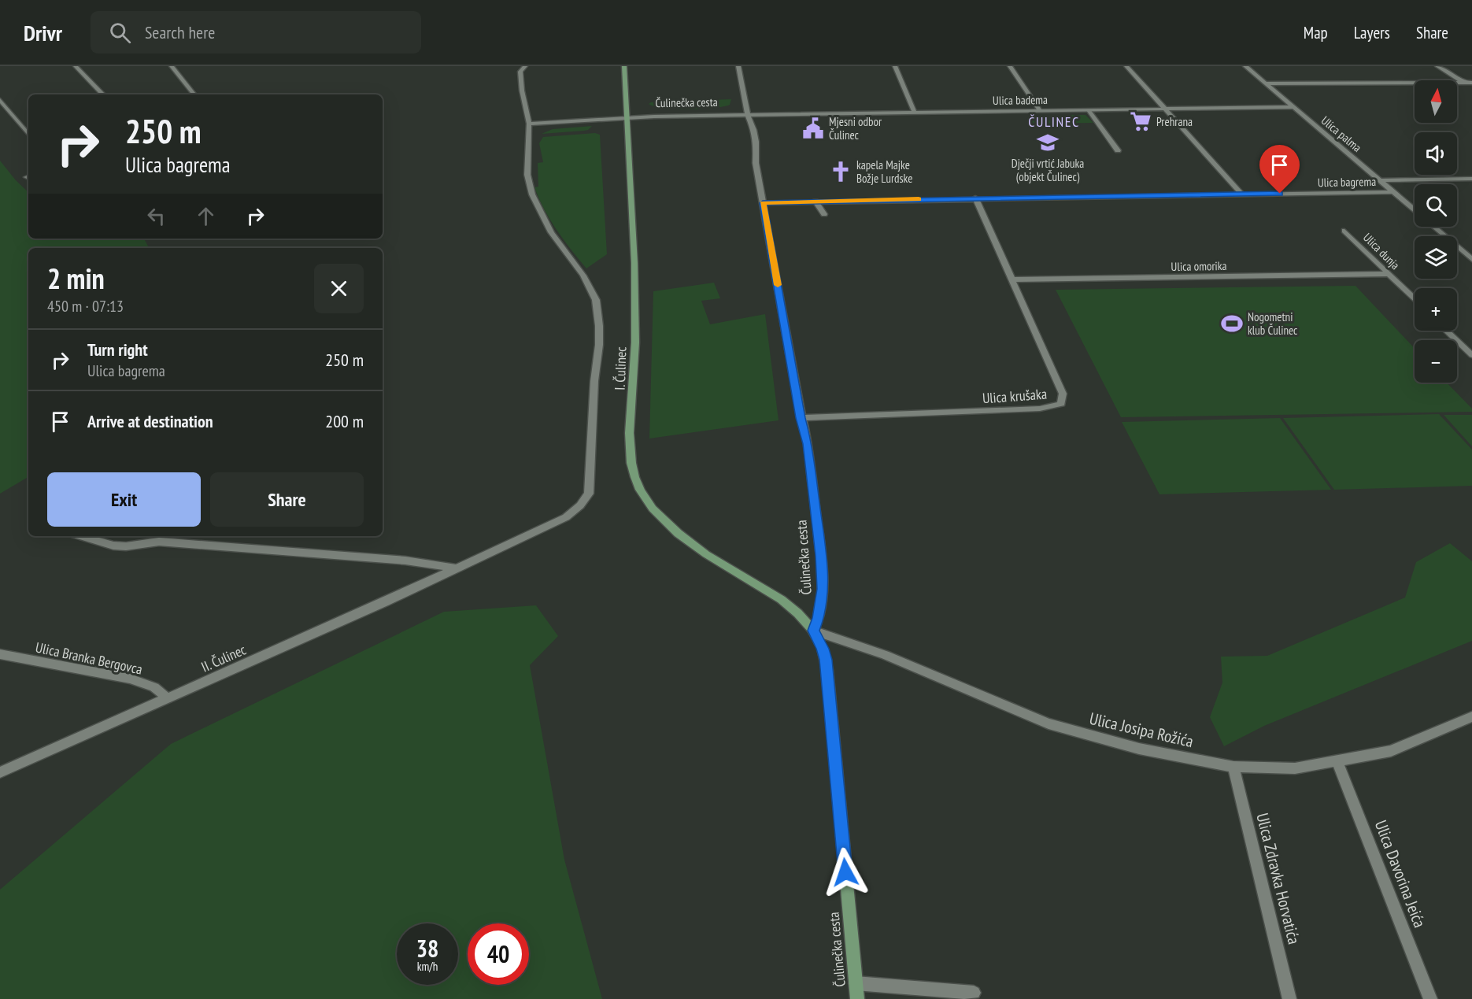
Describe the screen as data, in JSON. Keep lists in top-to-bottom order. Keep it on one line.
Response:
{"streets":{"street":["Ulica badema","Čulinečka cesta","Ulica palma","Ulica bagrema","Ulica dunja","Ulica omorika","I. Čulinec","Ulica krušaka","Ulica Branka Bergovca","II. Čulinec","Ulica Josipa Rožića","Ulica Davorina Jeića","Ulica Zdravka Horvatića"]},"crossings":[["Ulica badema","Čulinečka cesta"],["Ulica badema","Ulica palma"],["Čulinečka cesta","Ulica bagrema"],["Čulinečka cesta","I. Čulinec"],["Čulinečka cesta","Ulica krušaka"],["Čulinečka cesta","Ulica Josipa Rožića"],["Ulica palma","Ulica bagrema"],["Ulica bagrema","Ulica krušaka"],["Ulica dunja","Ulica omorika"],["Ulica omorika","Ulica krušaka"],["I. Čulinec","II. Čulinec"],["I. Čulinec","Ulica Josipa Rožića"],["Ulica Branka Bergovca","II. Čulinec"],["Ulica Josipa Rožića","Ulica Davorina Jeića"],["Ulica Josipa Rožića","Ulica Zdravka Horvatića"]],"districts":["ČULINEC"],"places":{"supermarket":["Prehrana"],"public building":["Mjesni odbor Čulinec"],"school or university":["Dječji vrtić Jabuka (objekt Čulinec)"],"church":["kapela Majke Božje Lurdske"],"sports":["Nogometni klub Čulinec"]},"north":"top","page":{"header":"Drivr","search":"Search here","nav":["Map","Layers","Share"],"map_buttons":["+","−"],"turn":["250 m","Ulica bagrema"],"heading":["2 min","450 m · 07:13"],"list":[{"name":"Turn right","note":"Ulica bagrema","value":"250 m"},{"name":"Arrive at destination","value":"200 m"}],"buttons":["Exit","Share"],"speed":"38 km/h","limit":"40"}}
